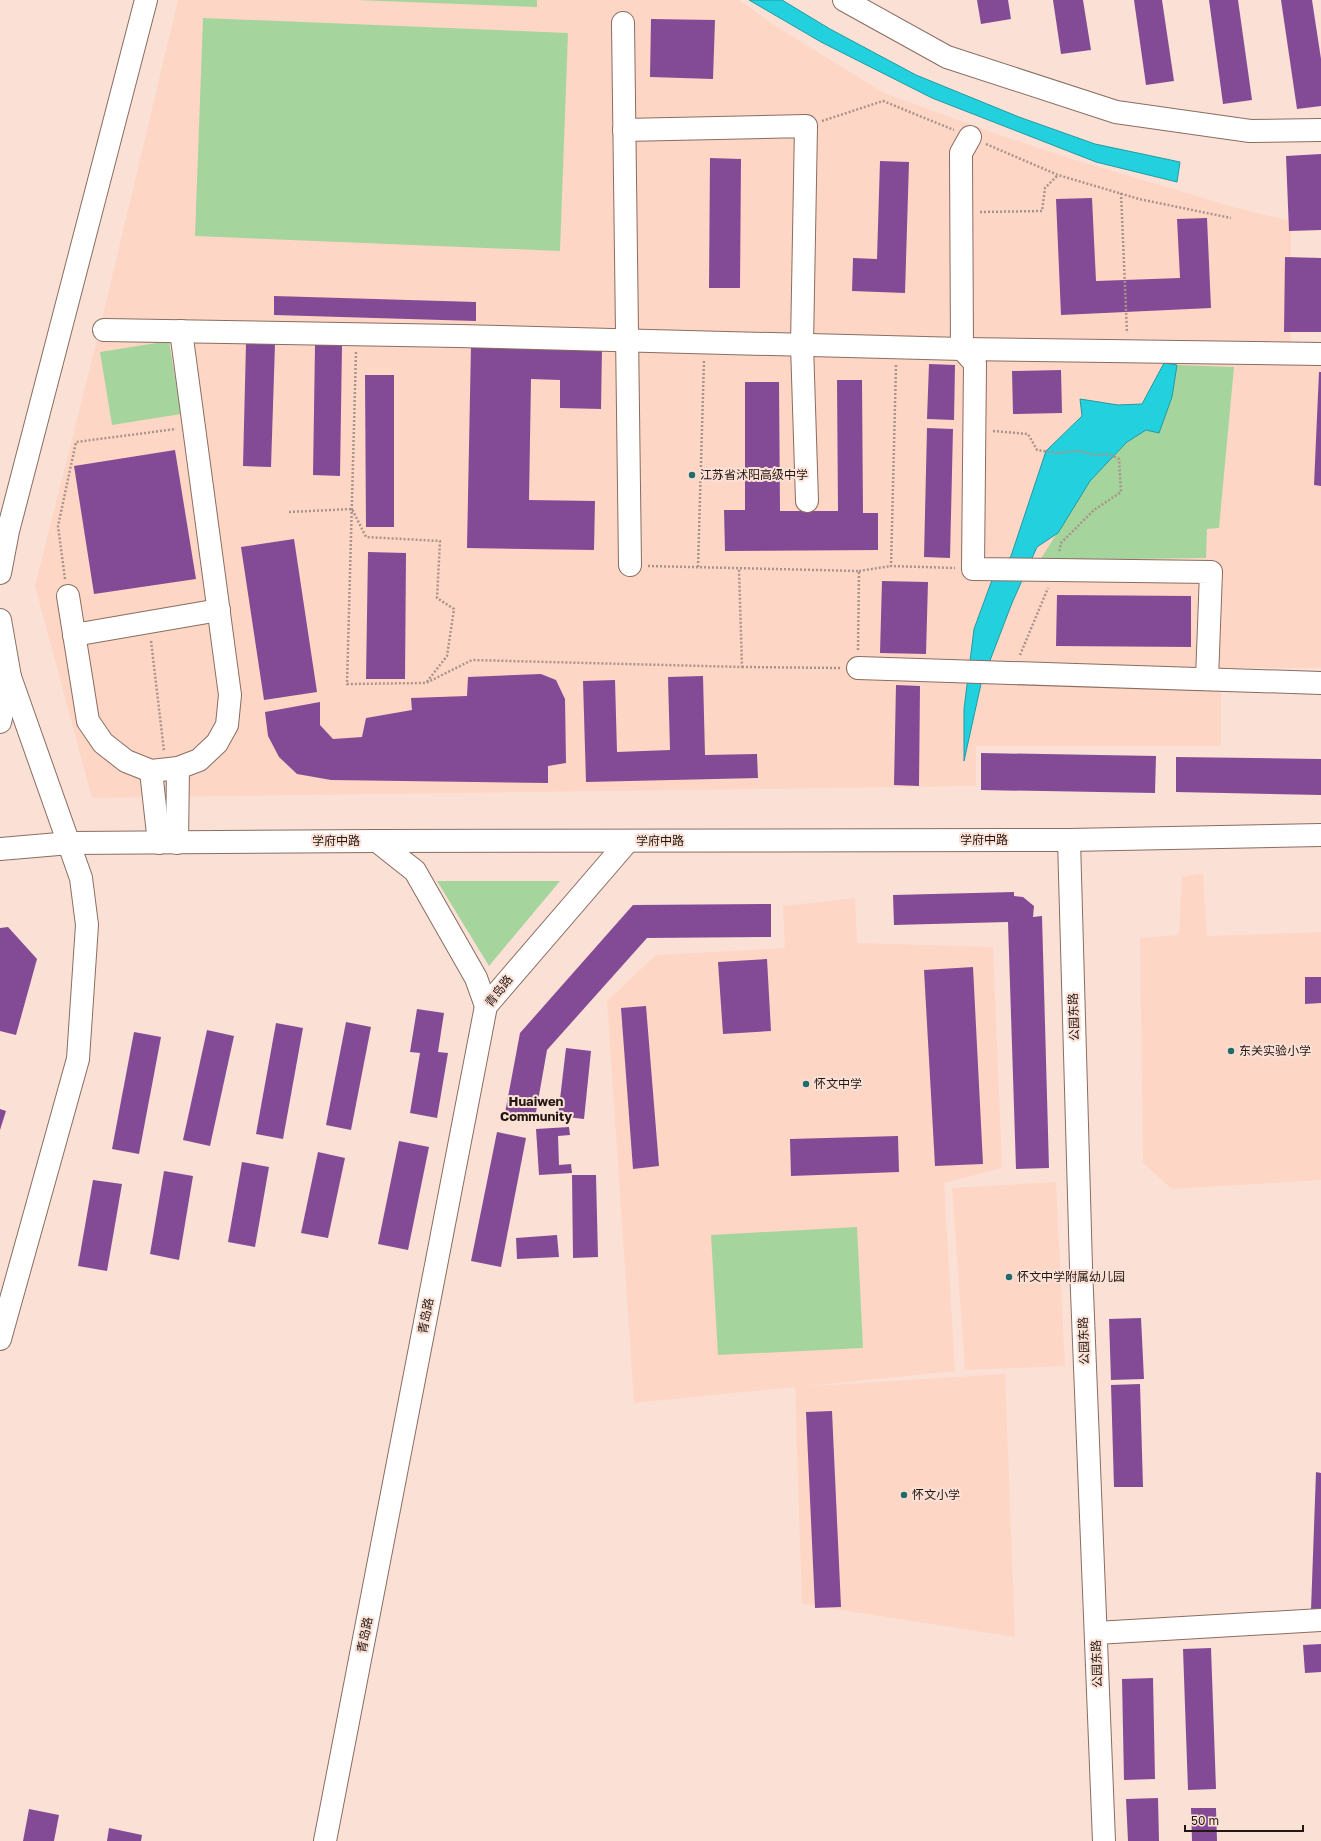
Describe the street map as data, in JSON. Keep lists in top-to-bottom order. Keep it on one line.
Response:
{"streets":{"street":["学府中路","青岛路","公园东路"]},"crossings":[["学府中路","青岛路"],["学府中路","公园东路"]],"districts":["Huaiwen Community"],"places":["江苏省沭阳高级中学","东关实验小学","怀文中学","怀文中学附属幼儿园","怀文小学"],"scale_bar":"50 m"}
